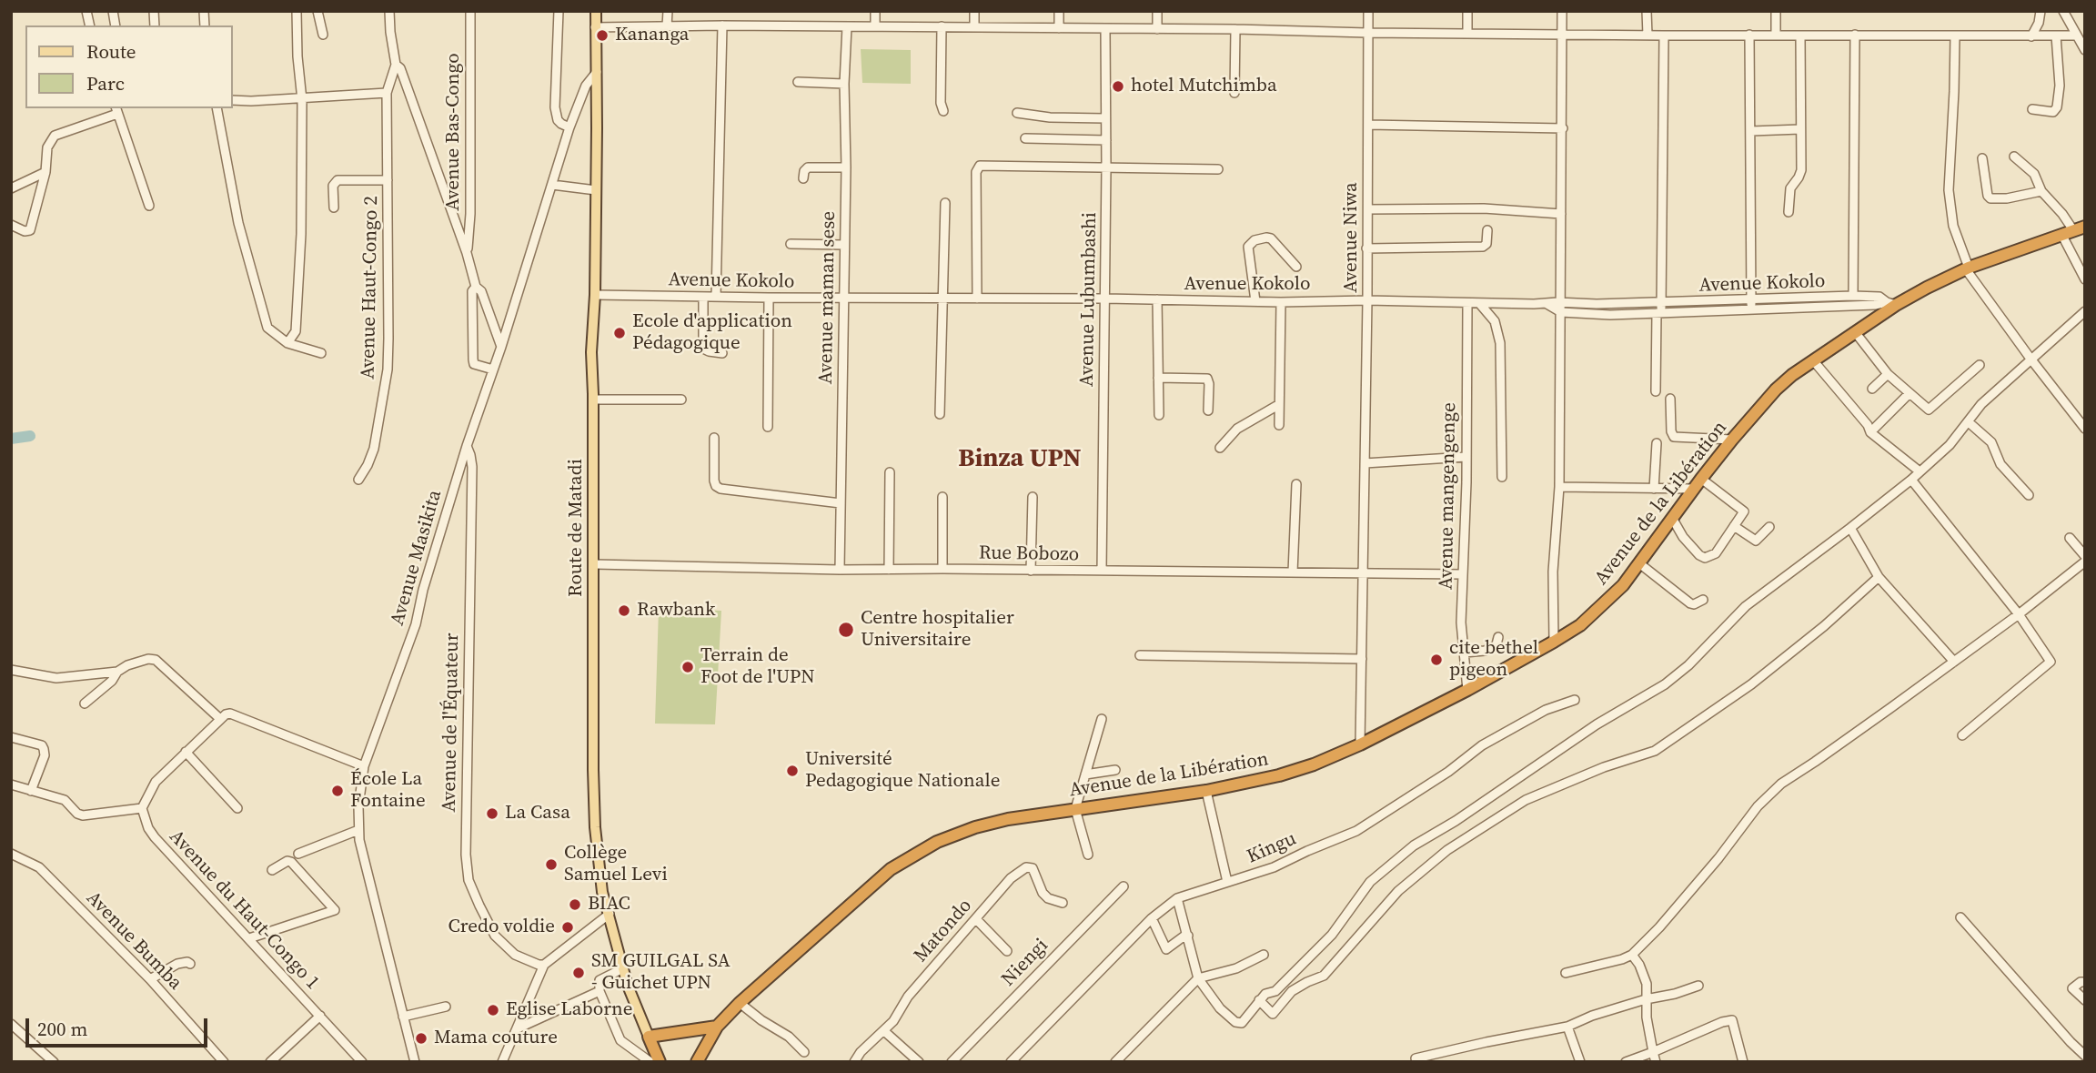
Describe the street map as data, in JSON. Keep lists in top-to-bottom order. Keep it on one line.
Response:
{"streets":{"highway":["Avenue de la Libération"],"main road":["Route de Matadi"],"street":["Avenue Bas-Congo","Avenue Niwa","Avenue Kokolo","Avenue Haut-Congo 2","Avenue maman sese","Avenue Lubumbashi","Avenue mangengenge","Rue Bobozo","Avenue Masikita","Avenue de l'Équateur","Kingu","Avenue du Haut-Congo 1","Matondo","Avenue Bumba","Niengi"]},"crossings":[["Avenue Niwa","Avenue Kokolo"],["Avenue Niwa","Avenue de la Libération"],["Avenue Niwa","Rue Bobozo"],["Avenue Kokolo","Avenue maman sese"],["Avenue Kokolo","Avenue Lubumbashi"],["Avenue Kokolo","Avenue mangengenge"],["Avenue Kokolo","Avenue de la Libération"],["Avenue Kokolo","Route de Matadi"],["Avenue maman sese","Rue Bobozo"],["Avenue Lubumbashi","Rue Bobozo"],["Avenue mangengenge","Avenue de la Libération"],["Avenue mangengenge","Rue Bobozo"],["Route de Matadi","Rue Bobozo"],["Route de Matadi","Avenue Masikita"],["Avenue Masikita","Avenue de l'Équateur"]],"districts":["Binza UPN"],"places":["Kananga","hotel Mutchimba","Ecole d'application Pédagogique","Rawbank","Centre hospitalier Universitaire","cite bethel pigeon","Terrain de Foot de l'UPN","Université Pedagogique Nationale","École La Fontaine","La Casa","Collège Samuel Levi","BIAC","Credo voldie","SM GUILGAL SA - Guichet UPN","Eglise Laborne","Mama couture"],"legend":["Route","Parc"],"scale_bar":"200 m"}
